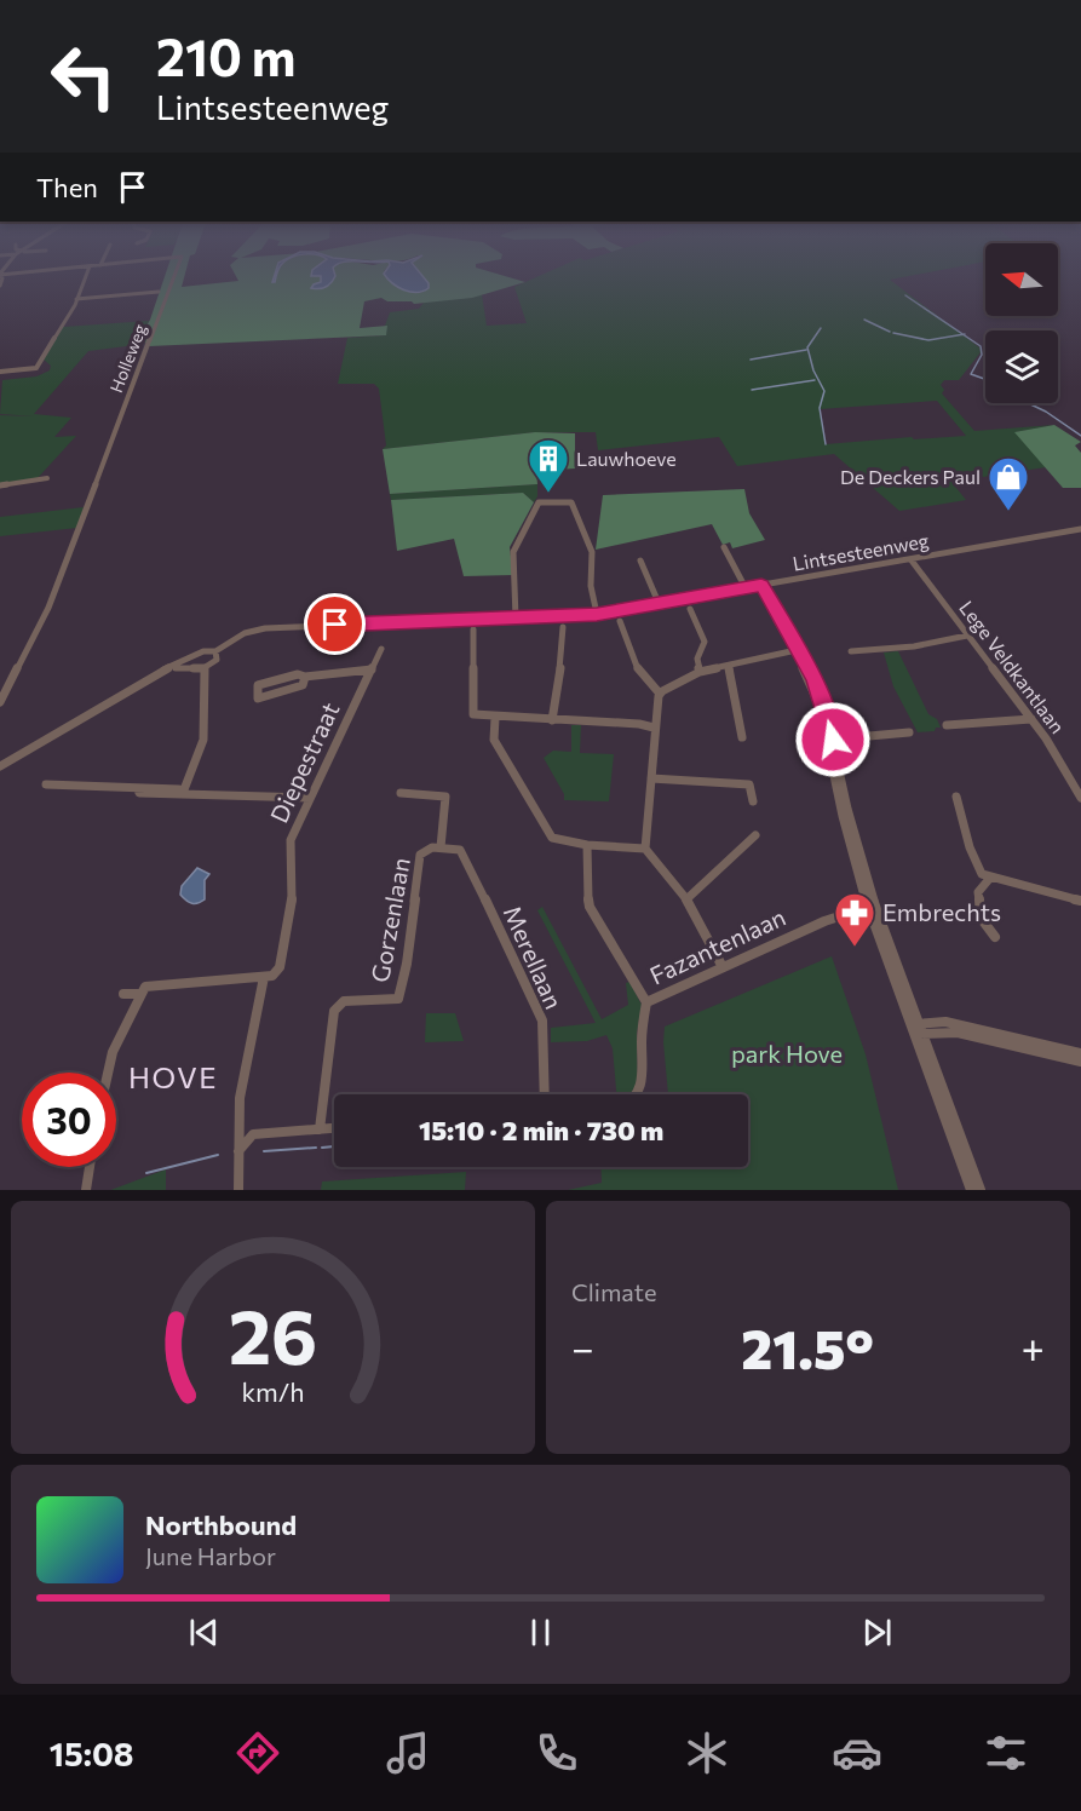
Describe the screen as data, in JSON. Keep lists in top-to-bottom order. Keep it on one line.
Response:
{"streets":{"street":["Holleweg","Lintsesteenweg","Lege Veldkantlaan","Diepestraat","Gorzenlaan","Fazantenlaan","Merellaan"]},"crossings":[["Lintsesteenweg","Lege Veldkantlaan"],["Gorzenlaan","Merellaan"]],"districts":["HOVE"],"parks":["park Hove"],"places":{"building":["Lauwhoeve"],"shop":["De Deckers Paul"],"pharmacy":["Embrechts"]},"north":"left","page":{"turn":["210 m","Lintsesteenweg"],"then":"Then","limit":"30","trip":"15:10 · 2 min · 730 m","tile":"Climate","heat":["−","21.5°","+"],"song":["Northbound","June Harbor"],"tabs":"15:08","gauge":["26","km/h"]}}
